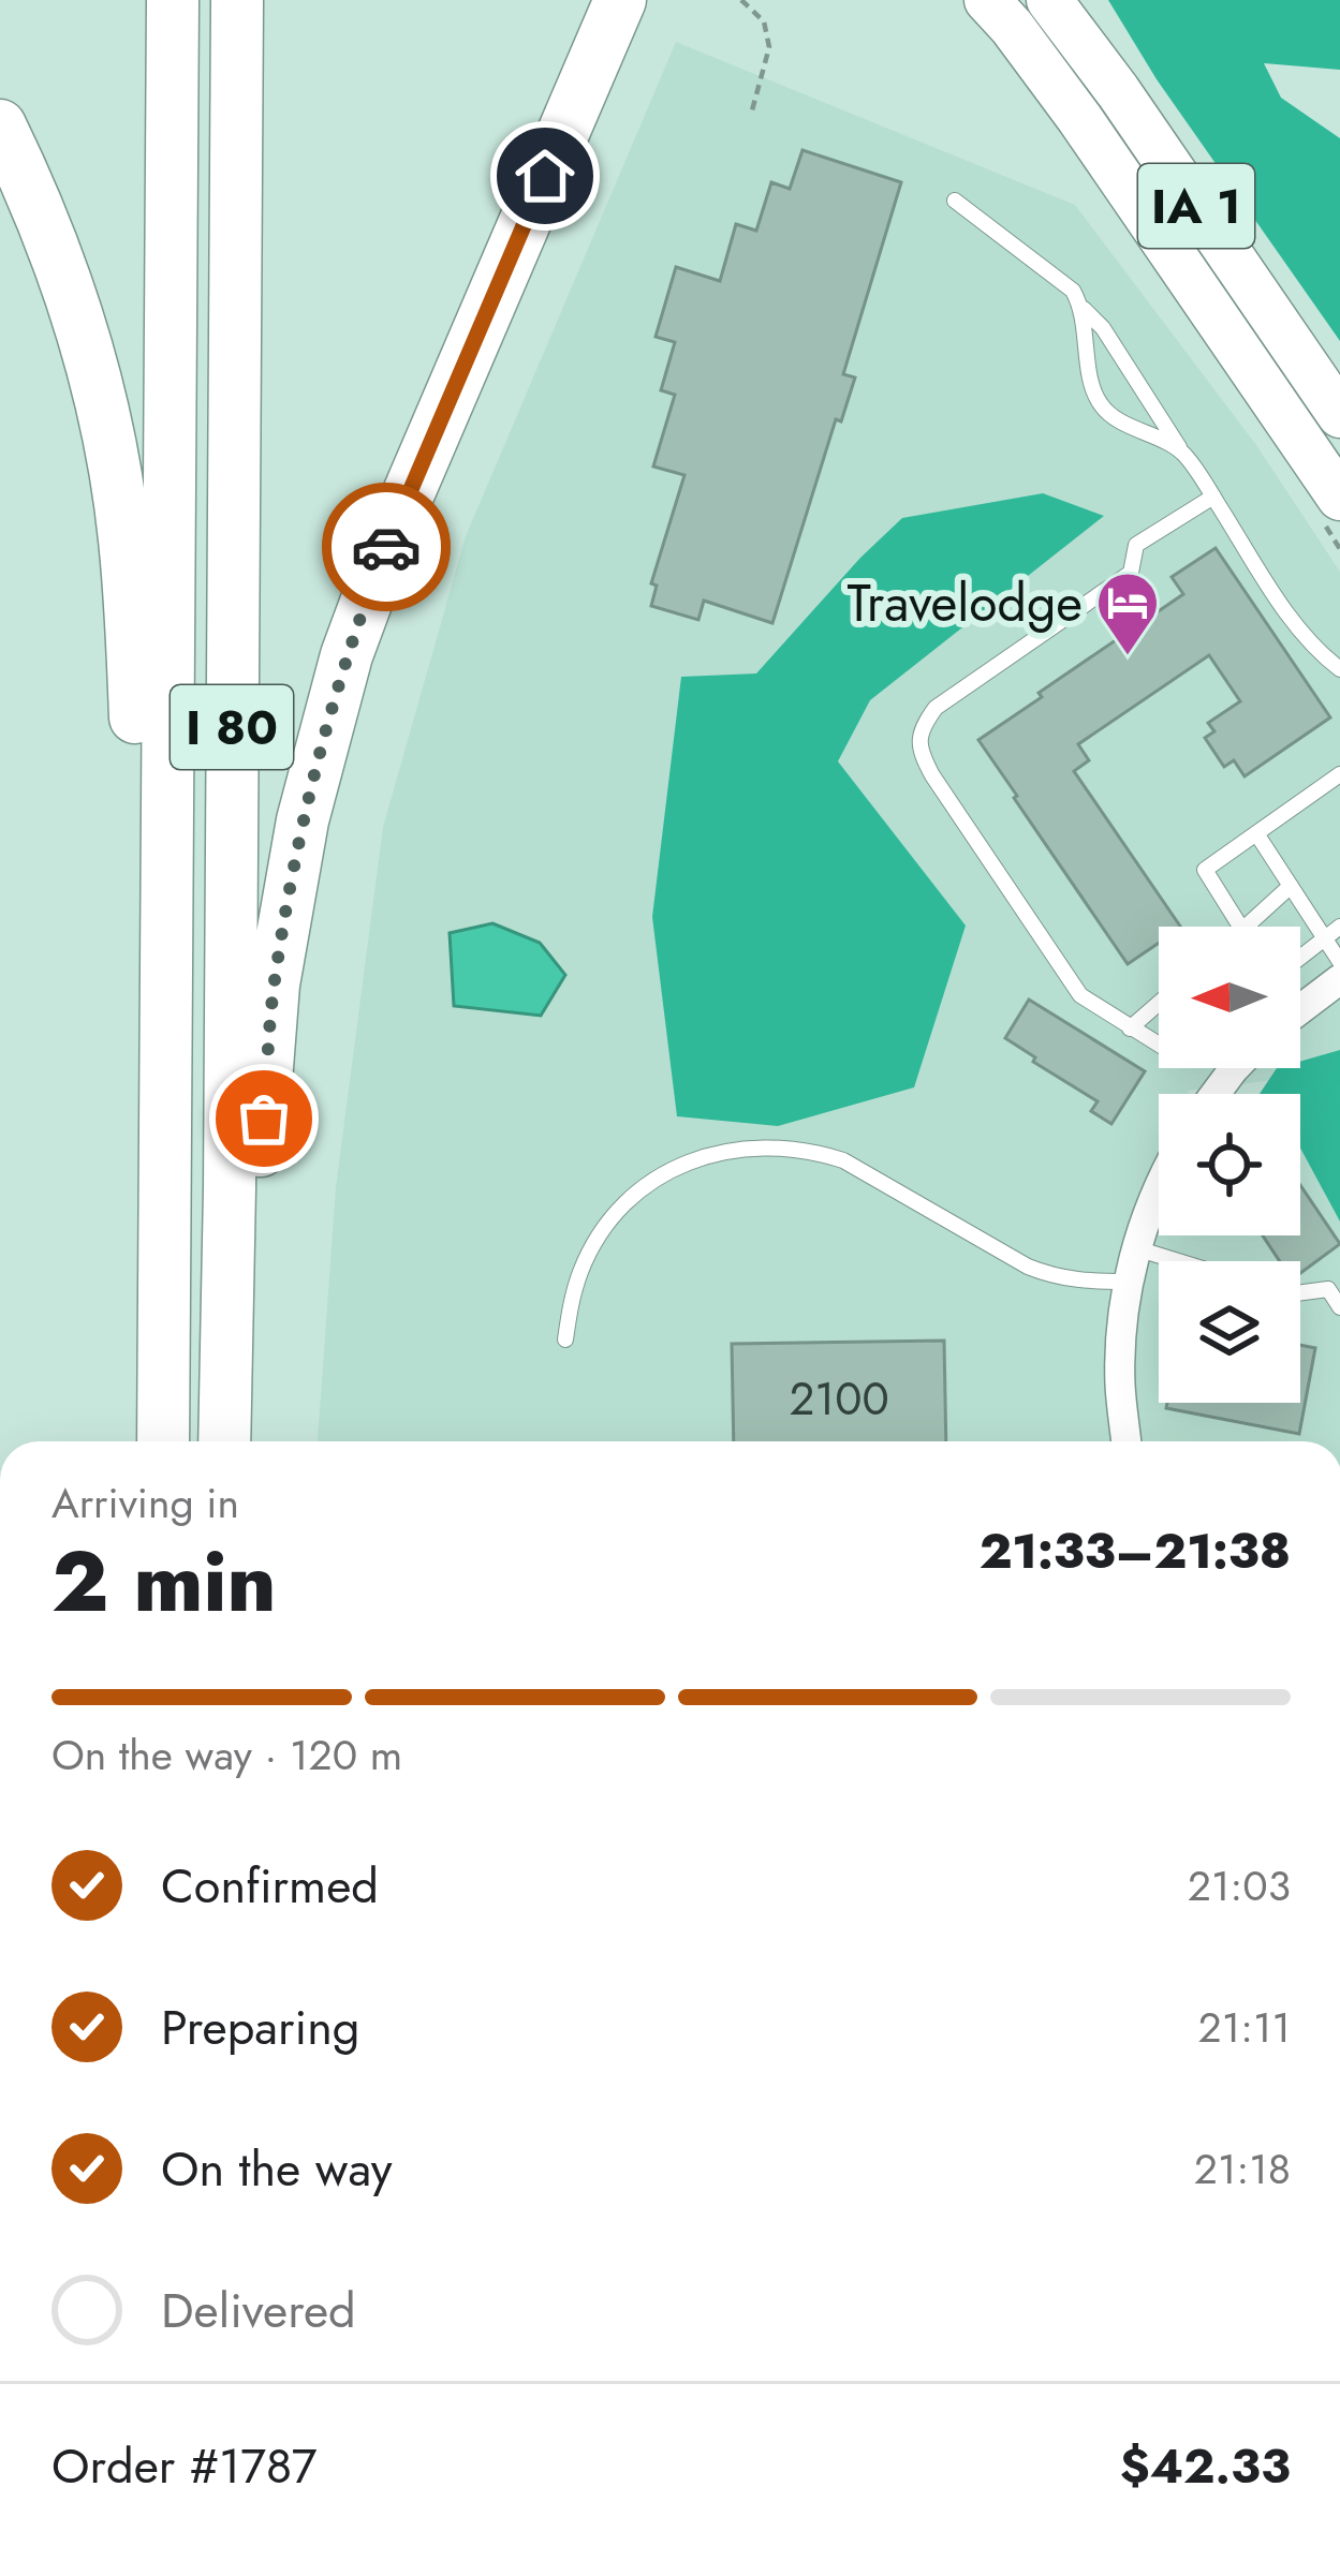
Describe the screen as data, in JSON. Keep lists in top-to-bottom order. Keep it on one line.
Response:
{"streets":{"highway":["I 80"],"main road":["IA 1"]},"places":{"hotel":["Travelodge"]},"house_numbers":["2100"],"north":"left","page":{"heading":["2 min","Arriving in","21:33–21:38"],"panel":["Order #1787","$42.33"],"bar":"On the way · 120 m","list":[["Confirmed","21:03"],["Preparing","21:11"],["On the way","21:18"],"Delivered"]}}
